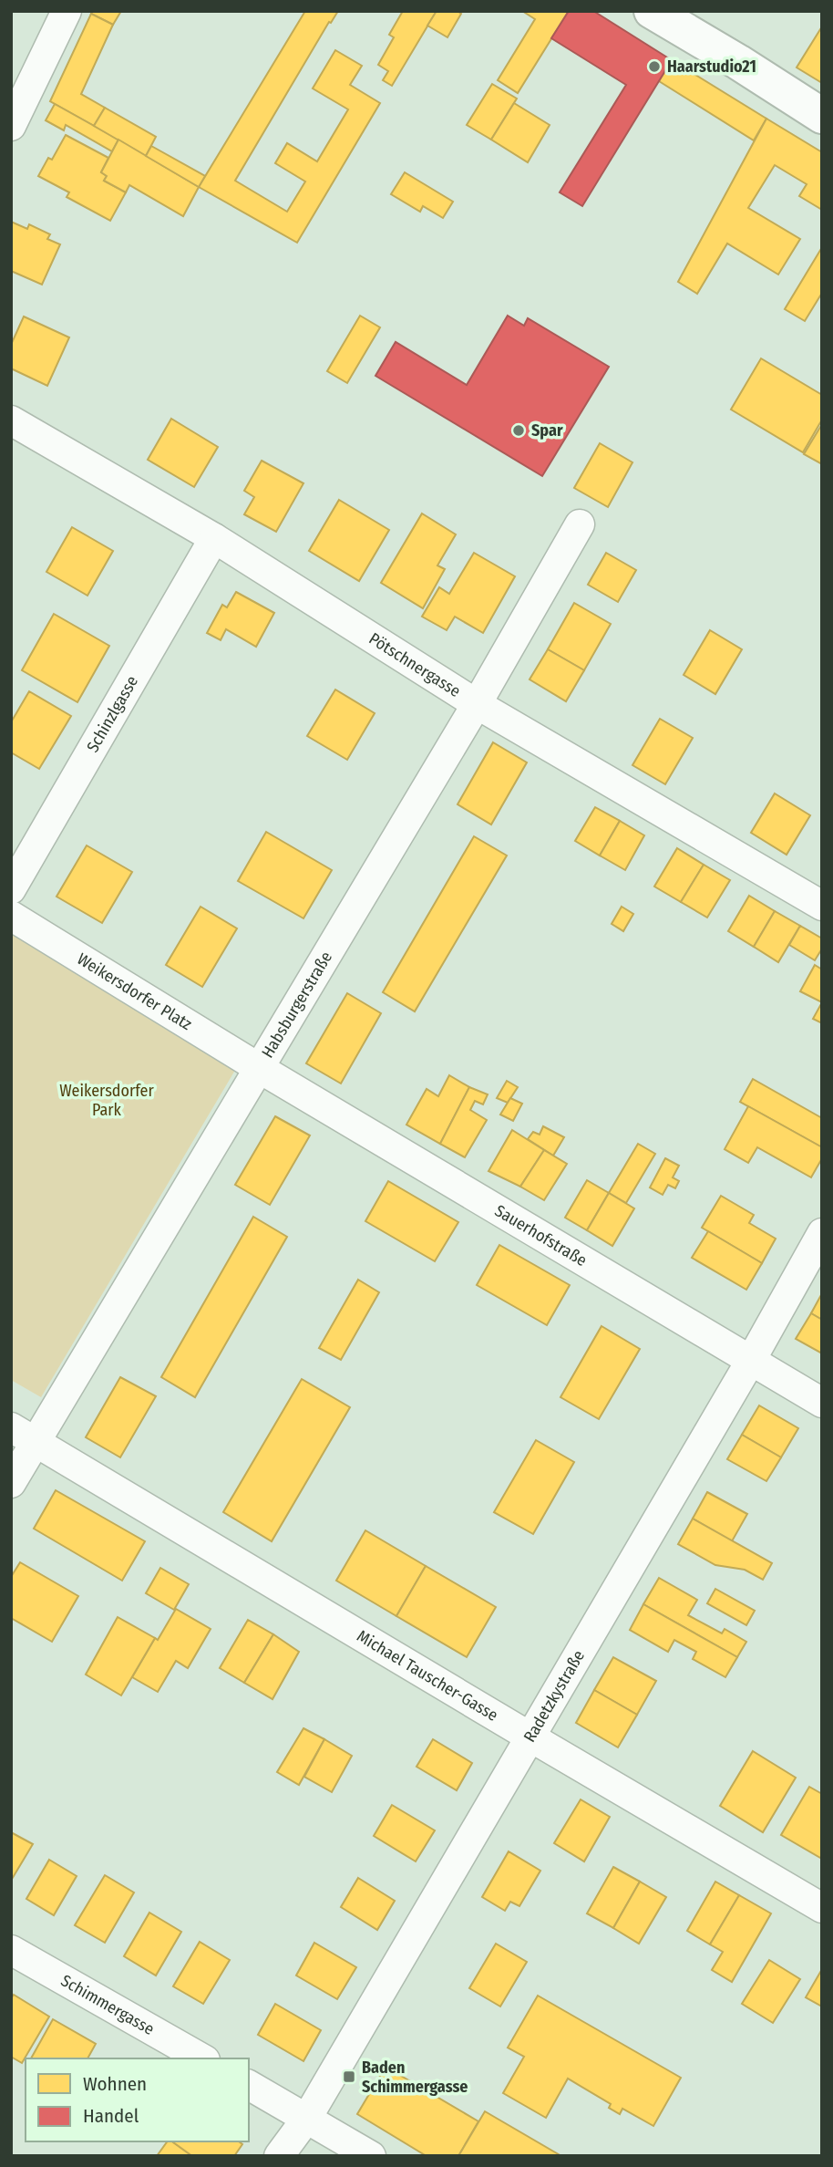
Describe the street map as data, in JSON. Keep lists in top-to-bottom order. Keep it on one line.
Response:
{"streets":{"street":["Pötschnergasse","Schinzlgasse","Weikersdorfer Platz","Habsburgerstraße","Sauerhofstraße","Michael Tauscher-Gasse","Radetzkystraße","Schimmergasse"]},"crossings":[["Pötschnergasse","Schinzlgasse"],["Pötschnergasse","Habsburgerstraße"],["Weikersdorfer Platz","Habsburgerstraße"],["Weikersdorfer Platz","Sauerhofstraße"],["Habsburgerstraße","Sauerhofstraße"],["Habsburgerstraße","Michael Tauscher-Gasse"],["Sauerhofstraße","Radetzkystraße"],["Michael Tauscher-Gasse","Radetzkystraße"]],"parks":["Weikersdorfer Park"],"places":{"other":["Haarstudio21","Spar"],"transit":["Baden Schimmergasse"]},"legend":["Wohnen","Handel"]}
